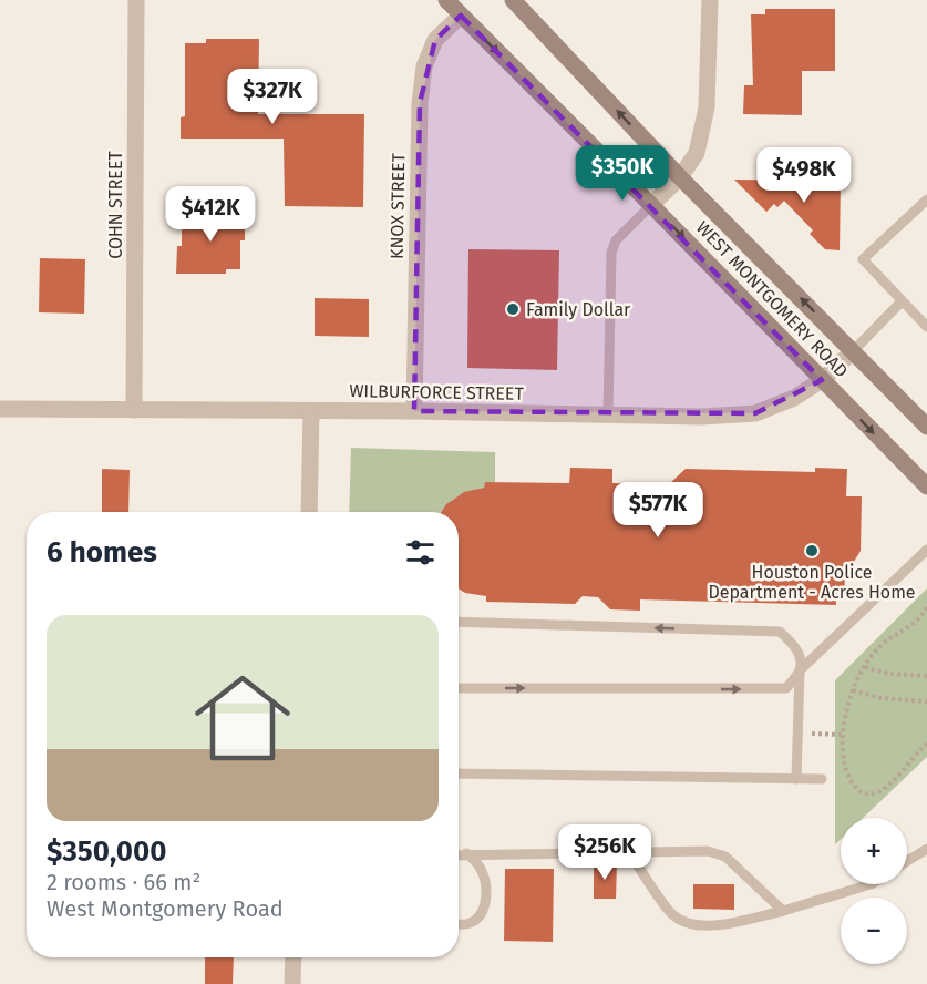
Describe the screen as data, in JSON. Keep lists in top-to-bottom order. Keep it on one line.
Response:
{"streets":{"main road":["WEST MONTGOMERY ROAD"],"street":["COHN STREET","KNOX STREET","WILBURFORCE STREET"]},"crossings":[["COHN STREET","WILBURFORCE STREET"],["KNOX STREET","WEST MONTGOMERY ROAD"],["KNOX STREET","WILBURFORCE STREET"],["WEST MONTGOMERY ROAD","WILBURFORCE STREET"]],"places":["Family Dollar","Houston Police Department - Acres Home"],"page":{"price":["$327K","$350K","$498K","$412K","$577K","$256K"],"heading":"6 homes","list":[{"name":"$350,000","note":"2 rooms · 66 m² · West Montgomery Road"}],"map_buttons":["+","−"]}}
